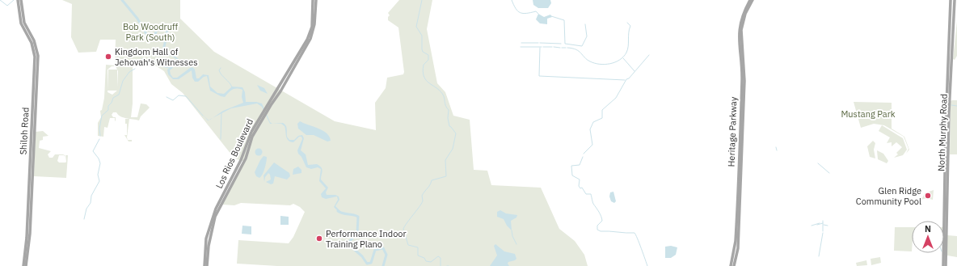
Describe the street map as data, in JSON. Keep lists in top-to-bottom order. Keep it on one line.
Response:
{"streets":{"main road":["Shiloh Road","Heritage Parkway","North Murphy Road","Los Rios Boulevard"]},"parks":["Bob Woodruff Park (South)","Mustang Park"],"places":["Kingdom Hall of Jehovah's Witnesses","Glen Ridge Community Pool","Performance Indoor Training Plano"],"north":"top"}
